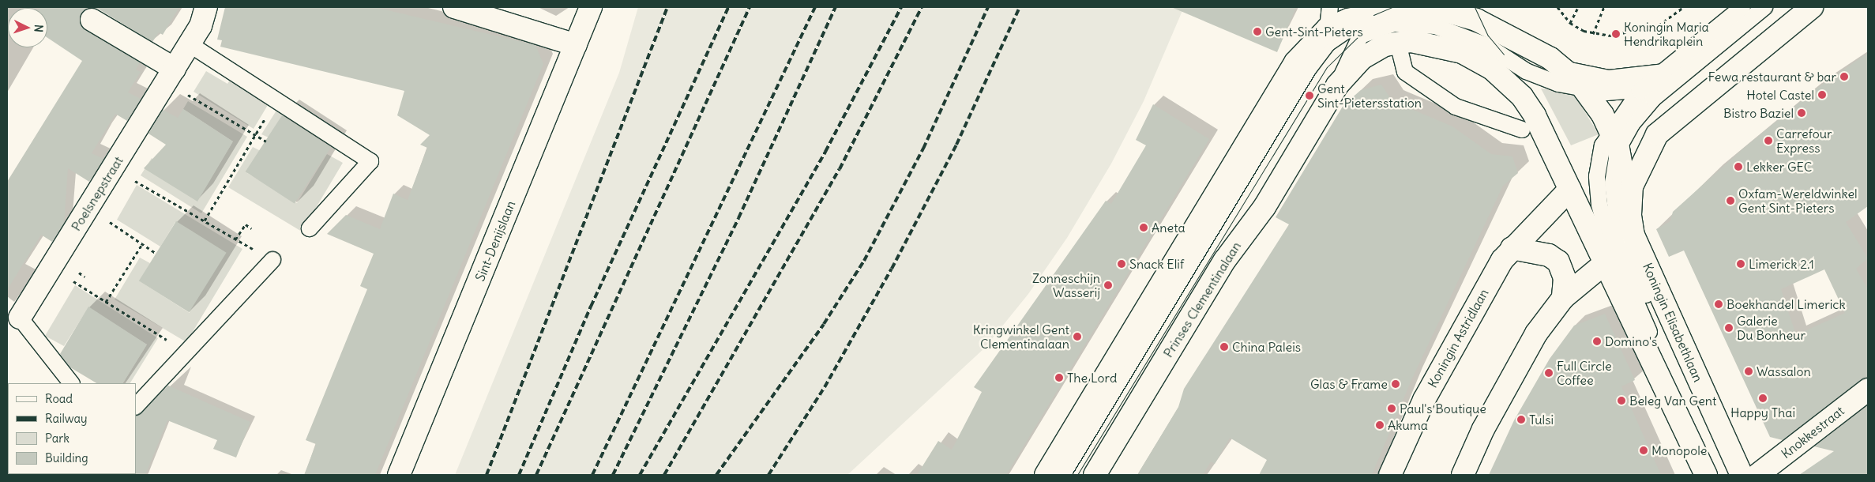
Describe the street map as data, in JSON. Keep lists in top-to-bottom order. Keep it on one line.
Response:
{"streets":{"street":["Poelsnepstraat","Sint-Denijslaan","Prinses Clementinalaan","Koningin Elisabethlaan","Koningin Astridlaan","Knokkestraat"]},"places":["Gent-Sint-Pieters","Koningin Maria Hendrikaplein","Fewa restaurant & bar","Hotel Castel","Gent Sint-Pietersstation","Bistro Baziel","Carrefour Express","Lekker GEC","Oxfam-Wereldwinkel Gent Sint-Pieters","Aneta","Snack Elif","Limerick 2.1","Zonneschijn Wasserij","Boekhandel Limerick","Galerie Du Bonheur","Kringwinkel Gent Clementinalaan","Domino's","China Paleis","Wassalon","Full Circle Coffee","The Lord","Glas & Frame","Happy Thai","Beleg Van Gent","Paul's Boutique","Tulsi","Akuma","Monopole"],"legend":["Road","Railway","Park","Building"],"north":"right"}
